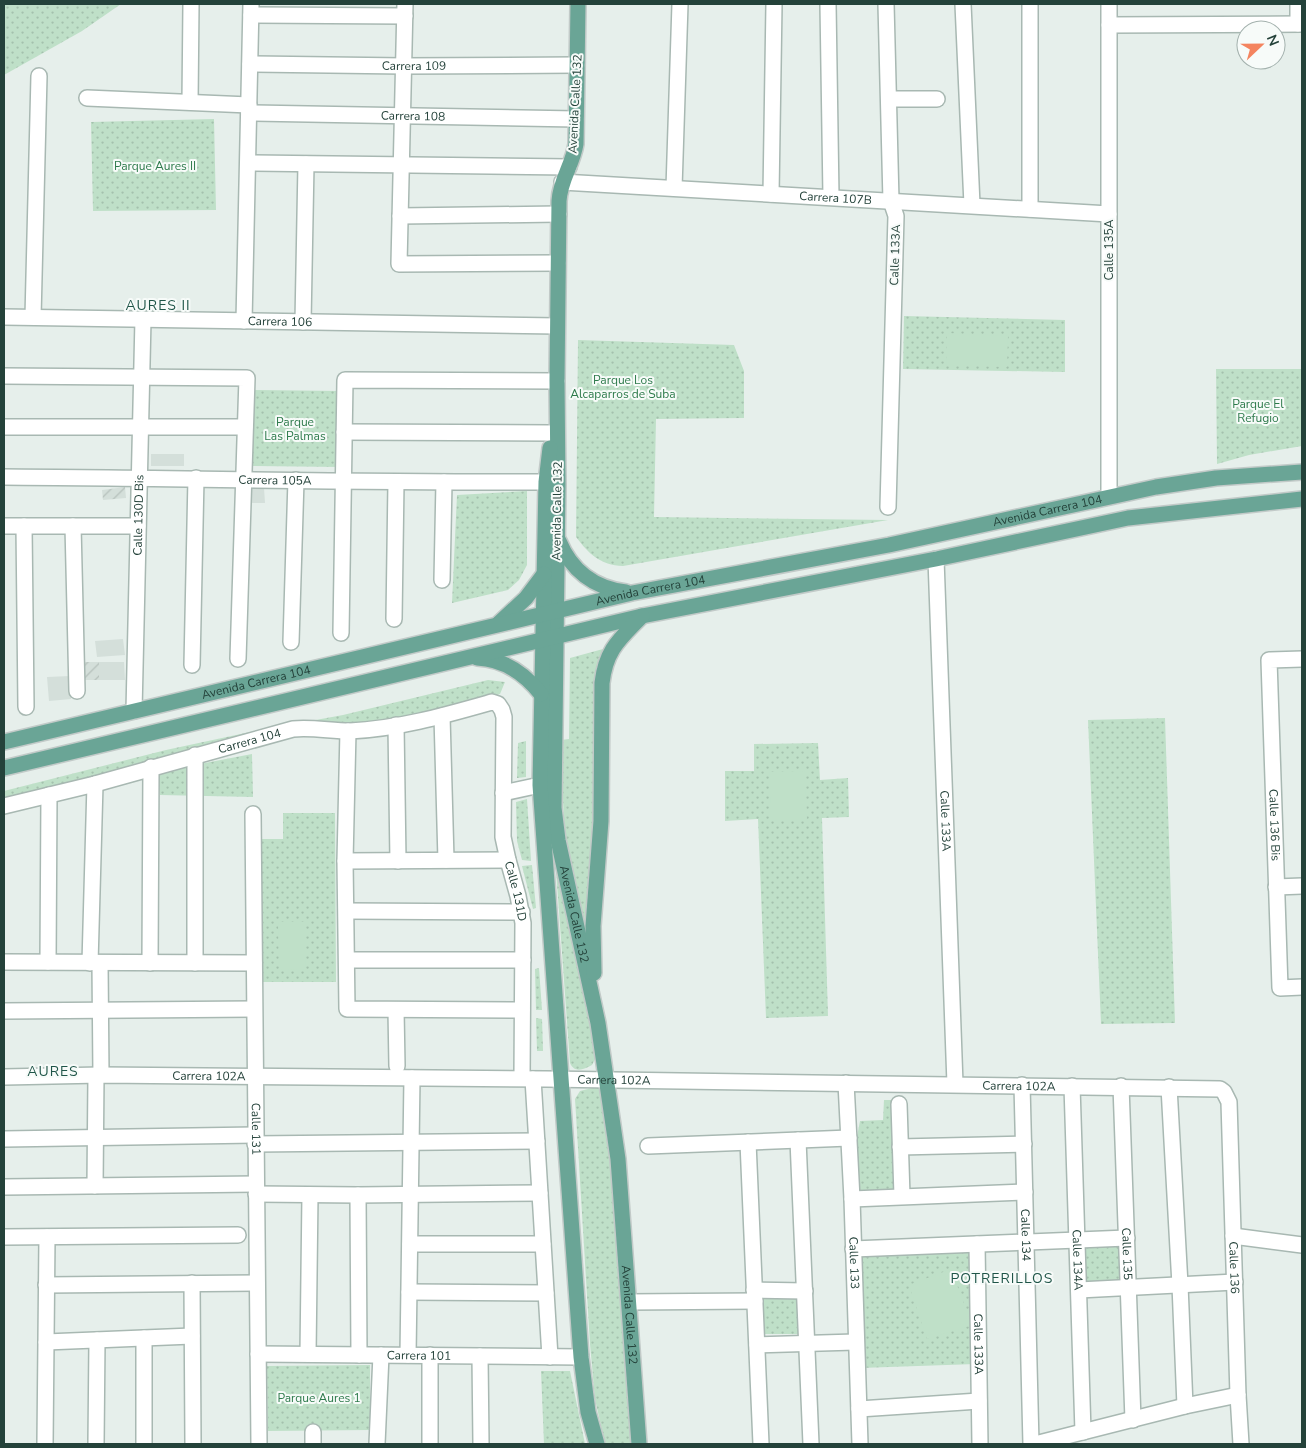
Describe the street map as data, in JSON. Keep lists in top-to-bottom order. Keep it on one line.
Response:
{"streets":{"main road":["Avenida Calle 132","Avenida Carrera 104"],"street":["Carrera 109","Carrera 108","Carrera 107B","Calle 135A","Calle 133A","Carrera 106","Carrera 105A","Calle 130D Bis","Carrera 104","Calle 136 Bis","Calle 131D","Carrera 102A","Calle 131","Calle 134","Calle 135","Calle 134A","Calle 133","Calle 136","Carrera 101"]},"crossings":[["Carrera 109","Avenida Calle 132"],["Avenida Calle 132","Carrera 108"],["Avenida Calle 132","Carrera 107B"],["Avenida Calle 132","Carrera 106"],["Avenida Calle 132","Carrera 105A"],["Avenida Calle 132","Avenida Carrera 104"],["Avenida Calle 132","Carrera 102A"],["Avenida Calle 132","Carrera 101"],["Carrera 107B","Calle 135A"],["Carrera 107B","Calle 133A"],["Calle 135A","Avenida Carrera 104"],["Calle 133A","Avenida Carrera 104"],["Calle 133A","Carrera 102A"],["Carrera 106","Calle 130D Bis"],["Carrera 105A","Calle 130D Bis"],["Avenida Carrera 104","Calle 130D Bis"],["Carrera 104","Calle 131D"],["Calle 131D","Carrera 102A"],["Calle 131D","Carrera 101"],["Carrera 102A","Calle 131"],["Carrera 102A","Calle 134"],["Carrera 102A","Calle 135"],["Carrera 102A","Calle 134A"],["Carrera 102A","Calle 133"],["Carrera 102A","Calle 136"],["Calle 131","Carrera 101"]],"districts":["AURES II","AURES","POTRERILLOS"],"parks":["Parque Aures II","Parque Los Alcaparros de Suba","Parque El Refugio","Parque Las Palmas","Parque Aures 1"],"north":"right"}
